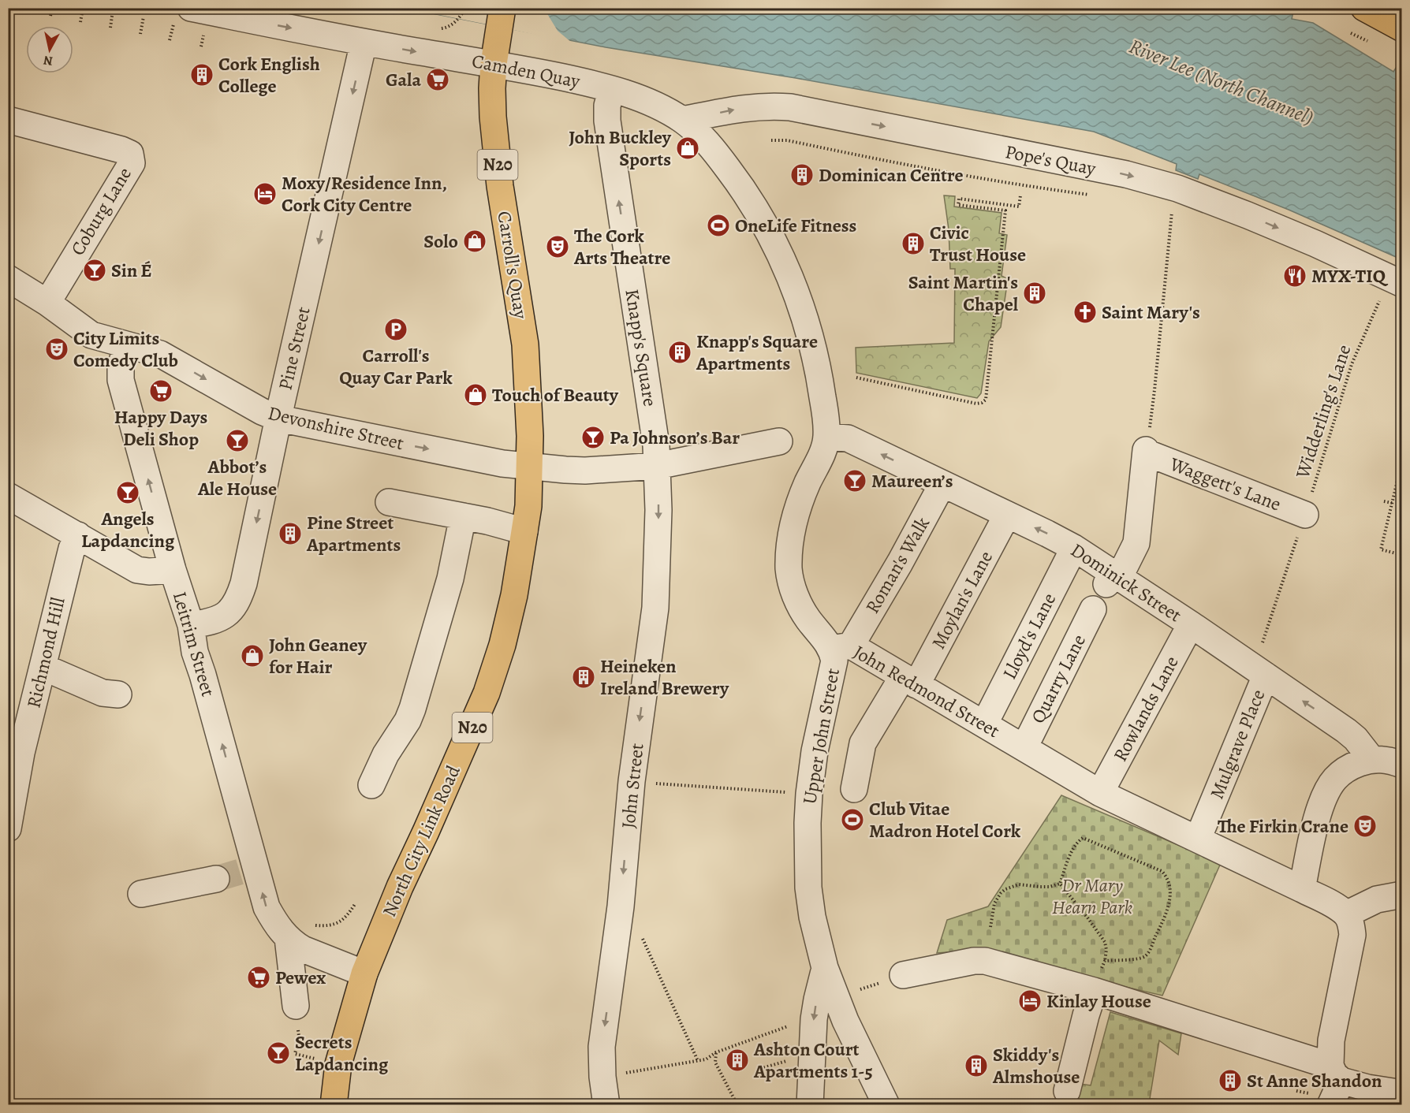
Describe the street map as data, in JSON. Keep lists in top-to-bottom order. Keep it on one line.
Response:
{"streets":{"main road":["N20","Carroll's Quay","North City Link Road"],"street":["Camden Quay","Pope's Quay","Coburg Lane","Knapp's Square","Pine Street","Devonshire Street","Waggett's Lane","Roman's Walk","Dominick Street","Moylan's Lane","Lloyd's Lane","Leitrim Street","Richmond Hill","Quarry Lane","John Redmond Street","Rowlands Lane","Upper John Street","Mulgrave Place","John Street"],"path":["Widderling's Lane"]},"crossings":[["Camden Quay","Pope's Quay"],["Camden Quay","N20"],["Camden Quay","Carroll's Quay"],["Camden Quay","Knapp's Square"],["Camden Quay","Pine Street"],["Camden Quay","John Redmond Street"],["Pope's Quay","John Redmond Street"],["N20","Carroll's Quay"],["Coburg Lane","Devonshire Street"],["Carroll's Quay","Devonshire Street"],["Carroll's Quay","North City Link Road"],["Knapp's Square","Devonshire Street"],["Knapp's Square","John Street"],["Pine Street","Devonshire Street"],["Pine Street","Leitrim Street"],["Widderling's Lane","Waggett's Lane"],["Widderling's Lane","Dominick Street"],["Widderling's Lane","Mulgrave Place"],["Devonshire Street","Leitrim Street"],["Devonshire Street","John Street"],["Devonshire Street","North City Link Road"],["Roman's Walk","Dominick Street"],["Roman's Walk","John Redmond Street"],["Roman's Walk","Upper John Street"],["Dominick Street","Moylan's Lane"],["Dominick Street","Lloyd's Lane"],["Dominick Street","John Redmond Street"],["Dominick Street","Rowlands Lane"],["Dominick Street","Mulgrave Place"],["Moylan's Lane","John Redmond Street"],["Lloyd's Lane","John Redmond Street"],["Leitrim Street","North City Link Road"],["Quarry Lane","John Redmond Street"],["John Redmond Street","Rowlands Lane"],["John Redmond Street","Upper John Street"],["John Redmond Street","Mulgrave Place"]],"one_way":["Camden Quay","Pope's Quay","Knapp's Square","Dominick Street","Leitrim Street"],"water":["River Lee (North Channel)"],"parks":["Dr Mary Hearn Park"],"places":{"building":["Cork English College","Dominican Centre","Civic Trust House","Saint Martin's Chapel","Knapp's Square Apartments","Pine Street Apartments","Heineken Ireland Brewery","Ashton Court Apartments 1-5","Skiddy's Almshouse","St Anne Shandon"],"supermarket":["Gala","Happy Days Deli Shop","Pewex"],"shop":["John Buckley Sports","Solo","Touch of Beauty","John Geaney for Hair"],"hotel":["Moxy/Residence Inn, Cork City Centre","Kinlay House"],"sports":["OneLife Fitness","Club Vitae Madron Hotel Cork"],"theatre":["The Cork Arts Theatre","City Limits Comedy Club","The Firkin Crane"],"bar":["Sin É","Pa Johnson’s Bar","Abbot’s Ale House","Maureen’s","Angels Lapdancing","Secrets Lapdancing"],"restaurant":["MYX-TIQ"],"church":["Saint Mary's"],"parking":["Carroll's Quay Car Park"]},"north":"bottom"}
